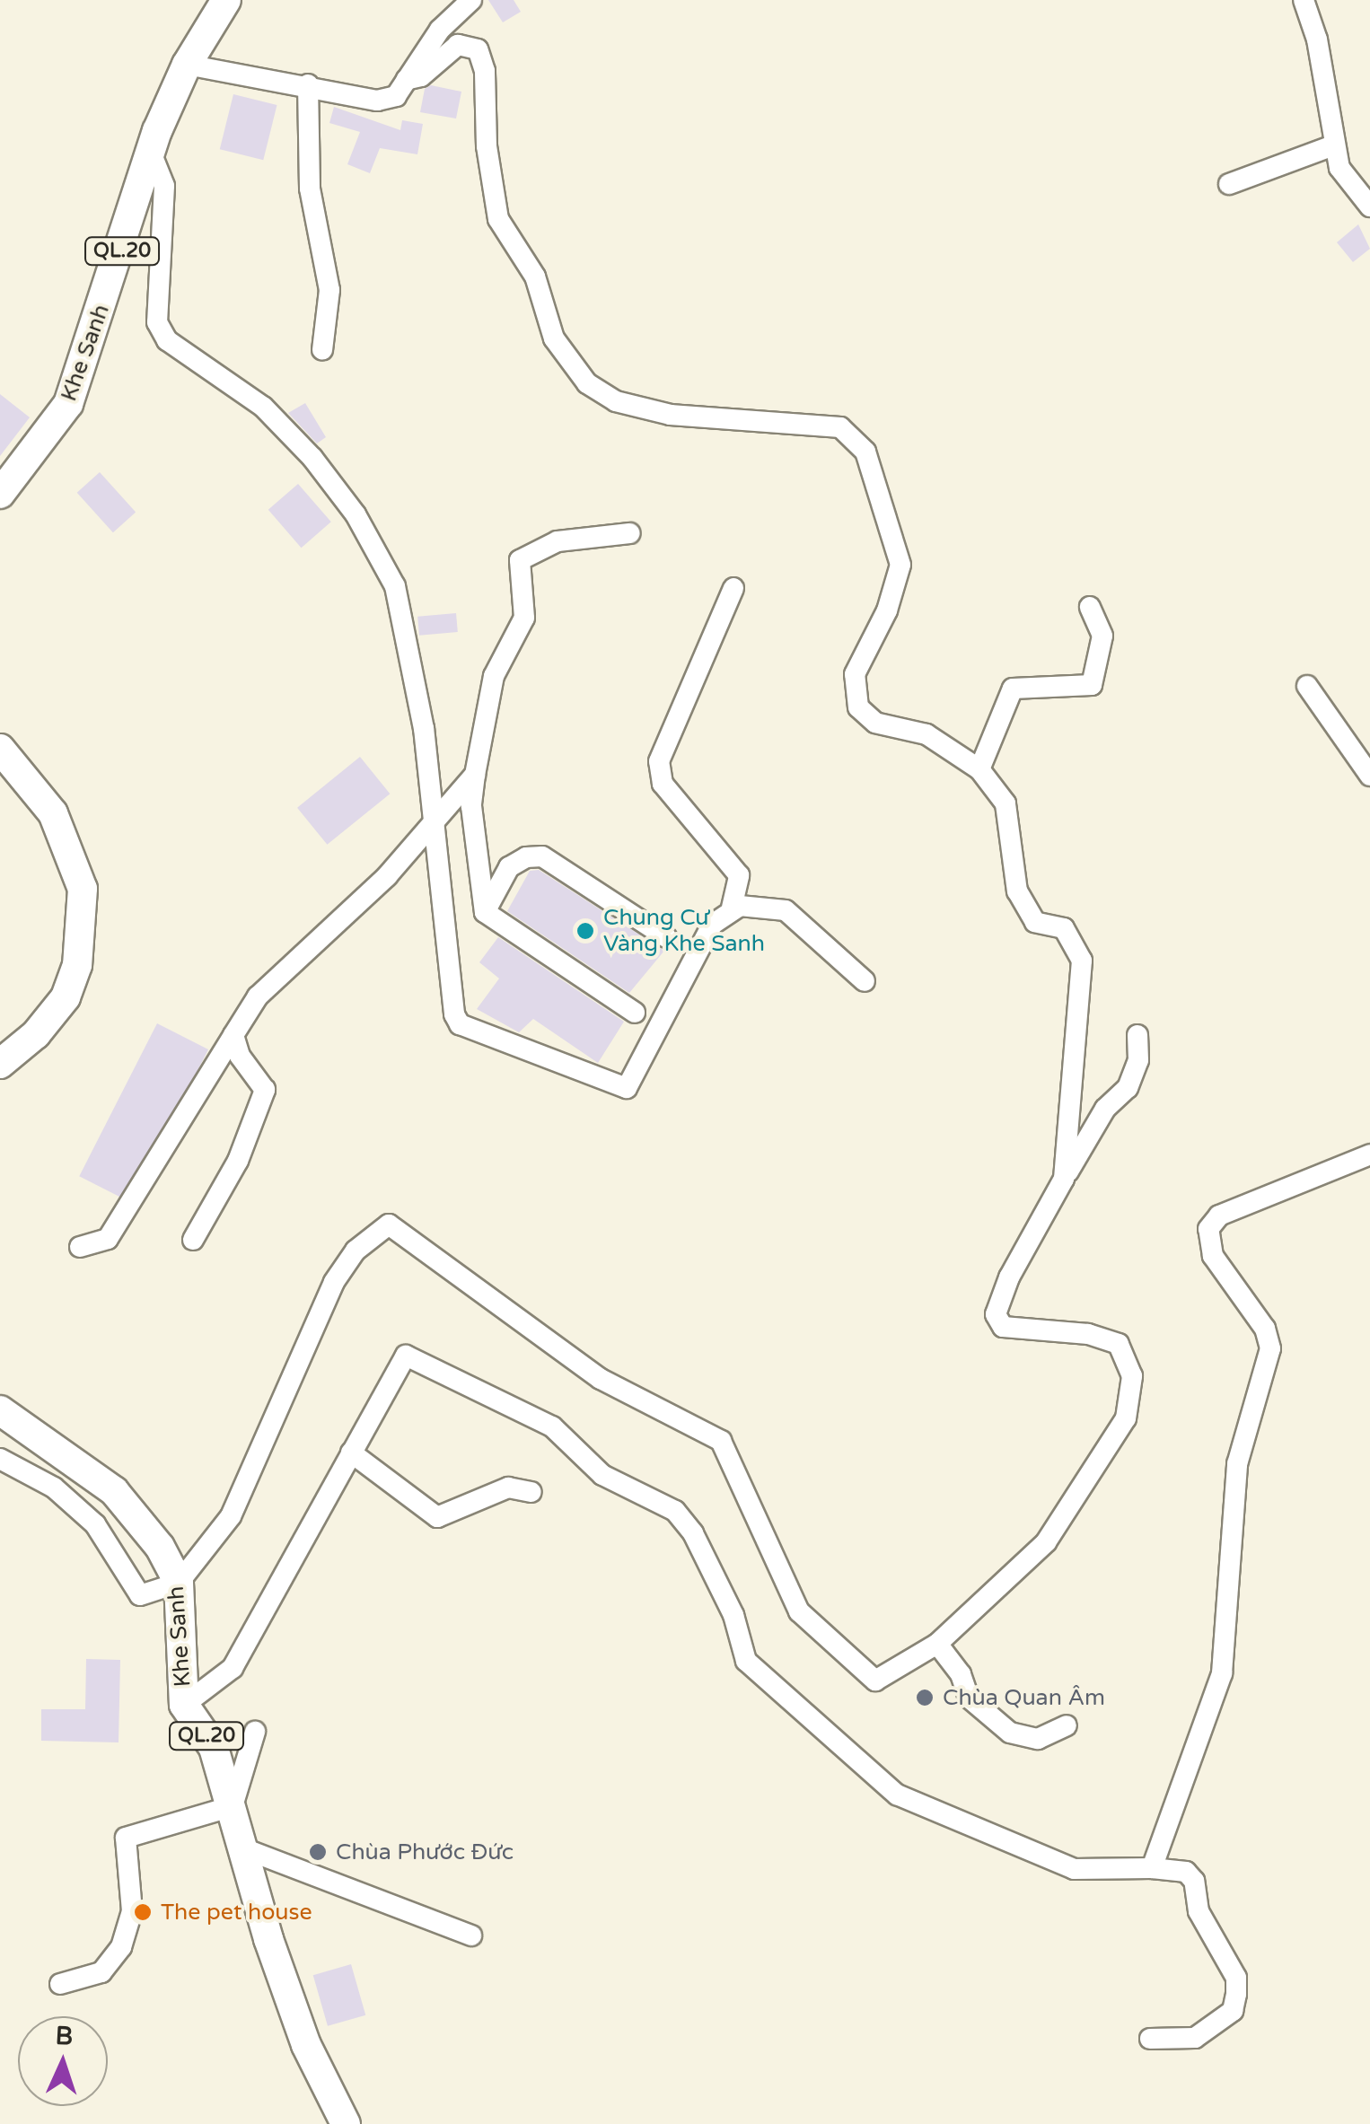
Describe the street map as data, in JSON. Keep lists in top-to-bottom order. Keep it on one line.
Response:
{"streets":{"highway":["QL.20","Khe Sanh"]},"places":["Chung Cư Vàng Khe Sanh","Chùa Quan Âm","Chùa Phước Đức","The pet house"],"north":"top"}
